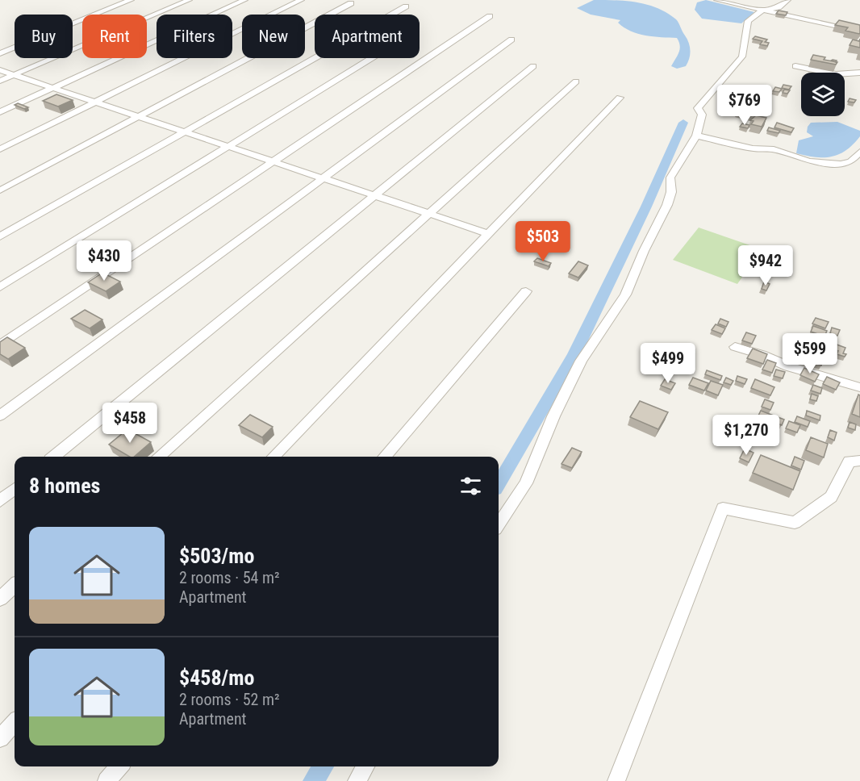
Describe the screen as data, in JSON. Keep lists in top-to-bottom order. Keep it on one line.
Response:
{"page":{"chip":["Buy","Rent","Filters","New","Apartment"],"price":["$769","$503","$430","$942","$599","$499","$458","$1,270"],"heading":"8 homes","list":[{"name":"$503/mo","note":"2 rooms · 54 m² · Apartment"},{"name":"$458/mo","note":"2 rooms · 52 m² · Apartment"}]}}
